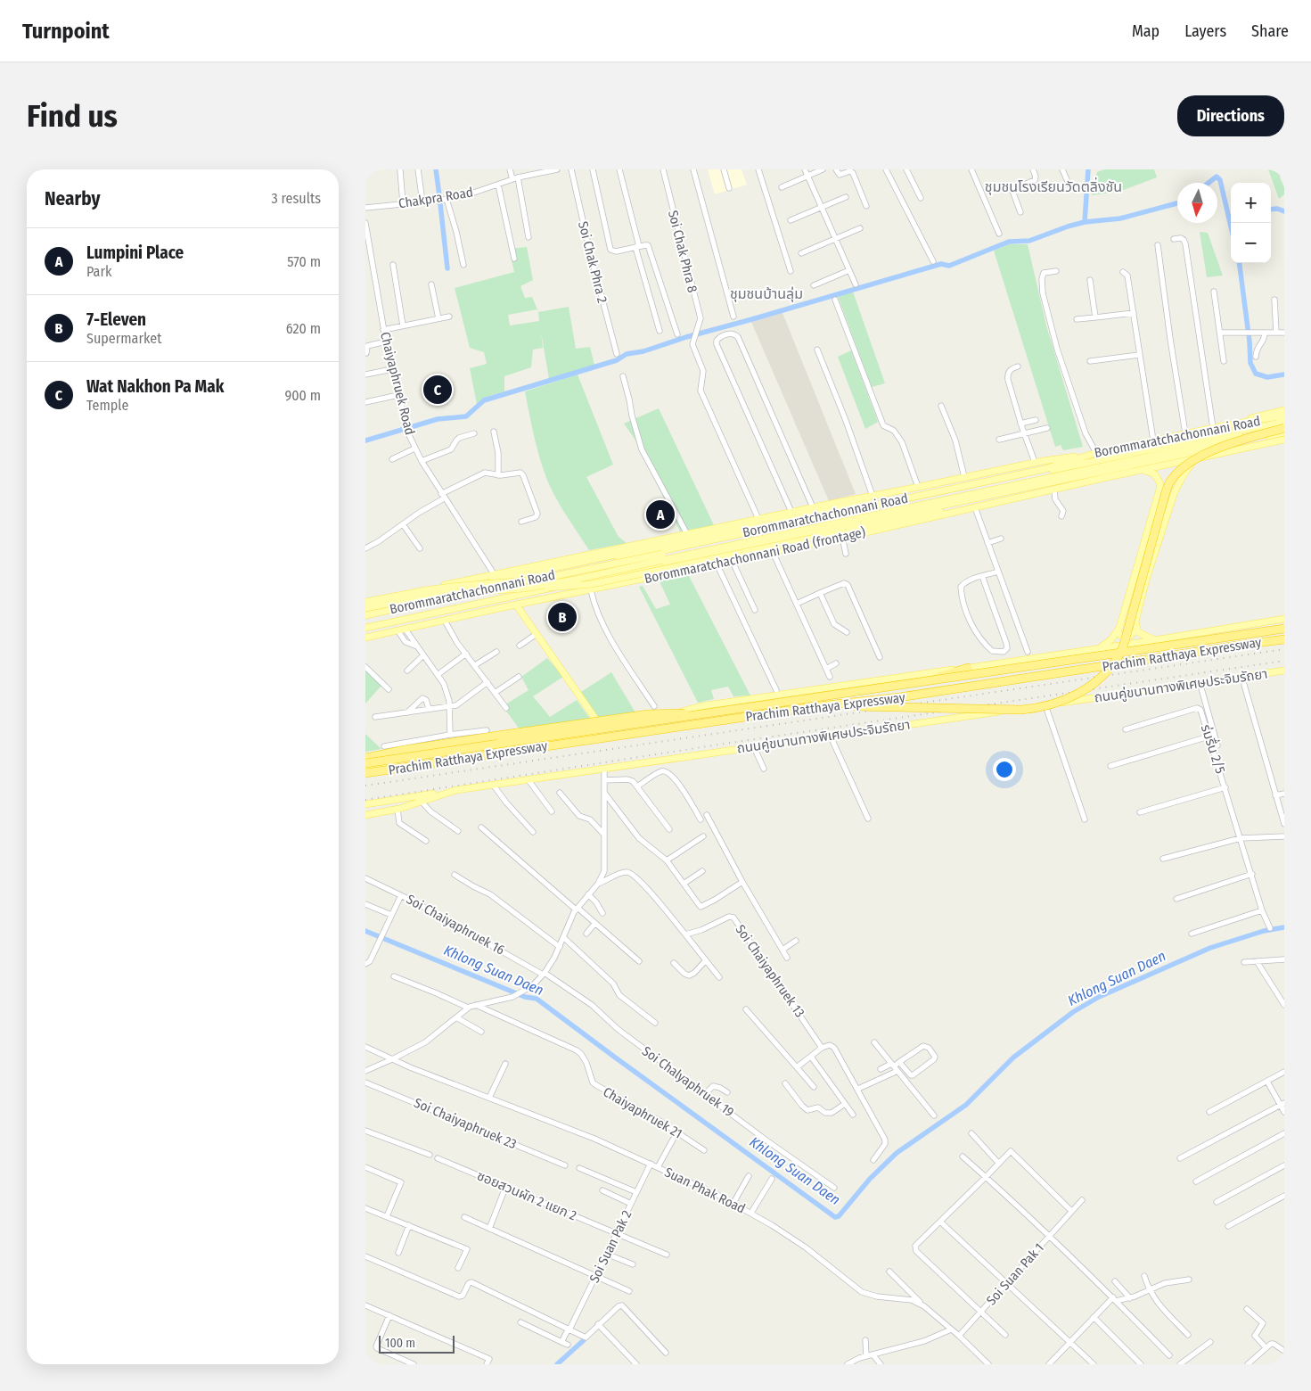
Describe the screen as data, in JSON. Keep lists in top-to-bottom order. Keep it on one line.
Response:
{"streets":{"highway":["Prachim Ratthaya Expressway"],"main road":["Borommaratchachonnani Road","Borommaratchachonnani Road (frontage)","ถนนคู่ขนานทางพิเศษประจิมรัถยา"],"street":["Chakpra Road","Soi Chak Phra 8","Soi Chak Phra 2","Chaiyaphruek Road","ร่มรื่น 2/5","Soi Chaiyaphruek 16","Soi Chaiyaphruek 13","Soi Chalyaphruek 19","Chaiyaphruek 21","Soi Chaiyaphruek 23","Suan Phak Road","ซอยสวนผัก 2 แยก 2","Soi Suan Pak 2","Soi Suan Pak 1"]},"crossings":[["Borommaratchachonnani Road","Borommaratchachonnani Road (frontage)"],["Soi Chaiyaphruek 16","Soi Chalyaphruek 19"],["Suan Phak Road","Soi Suan Pak 2"],["Suan Phak Road","Soi Suan Pak 1"],["ซอยสวนผัก 2 แยก 2","Soi Suan Pak 2"]],"districts":["ชุมชนโรงเรียนวัดตลิ่งชัน","ชุมชนบ้านลุ่ม"],"water":["Khlong Suan Daen"],"scale_bar":"100 m","north":"bottom","page":{"header":"Turnpoint","nav":["Map","Layers","Share"],"buttons":"Directions","title":"Find us","heading":["Nearby","3 results"],"map_buttons":["+","−"],"list":[{"mark":"A","name":"Lumpini Place","note":"Park","value":"570 m"},{"mark":"B","name":"7-Eleven","note":"Supermarket","value":"620 m"},{"mark":"C","name":"Wat Nakhon Pa Mak","note":"Temple","value":"900 m"}],"pins":["C","A","B"],"scale":"100 m"}}
